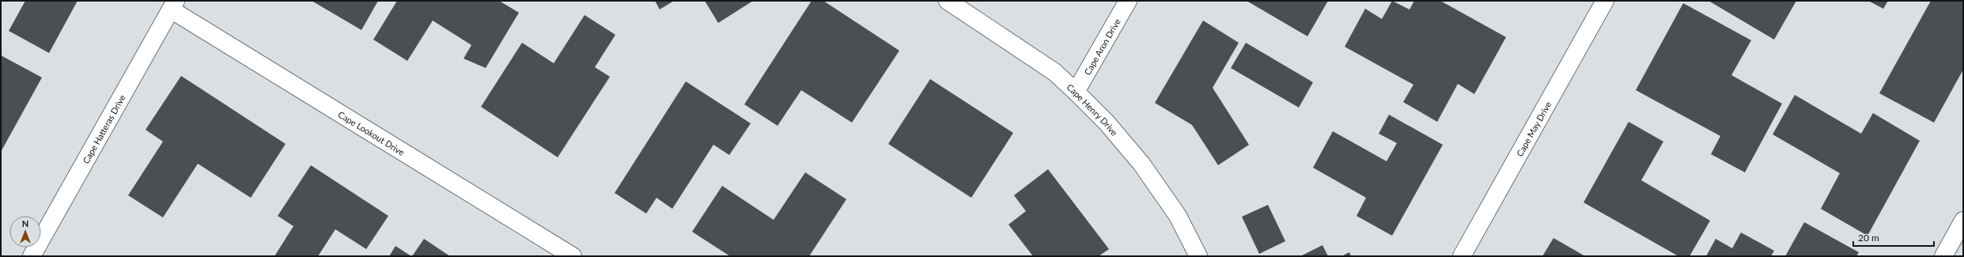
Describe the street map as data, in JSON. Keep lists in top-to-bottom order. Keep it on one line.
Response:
{"streets":{"street":["Cape Aron Drive","Cape Henry Drive","Cape May Drive","Cape Hatteras Drive","Cape Lookout Drive"]},"crossings":[["Cape Aron Drive","Cape Henry Drive"],["Cape Hatteras Drive","Cape Lookout Drive"]],"scale_bar":"20 m","north":"top"}
